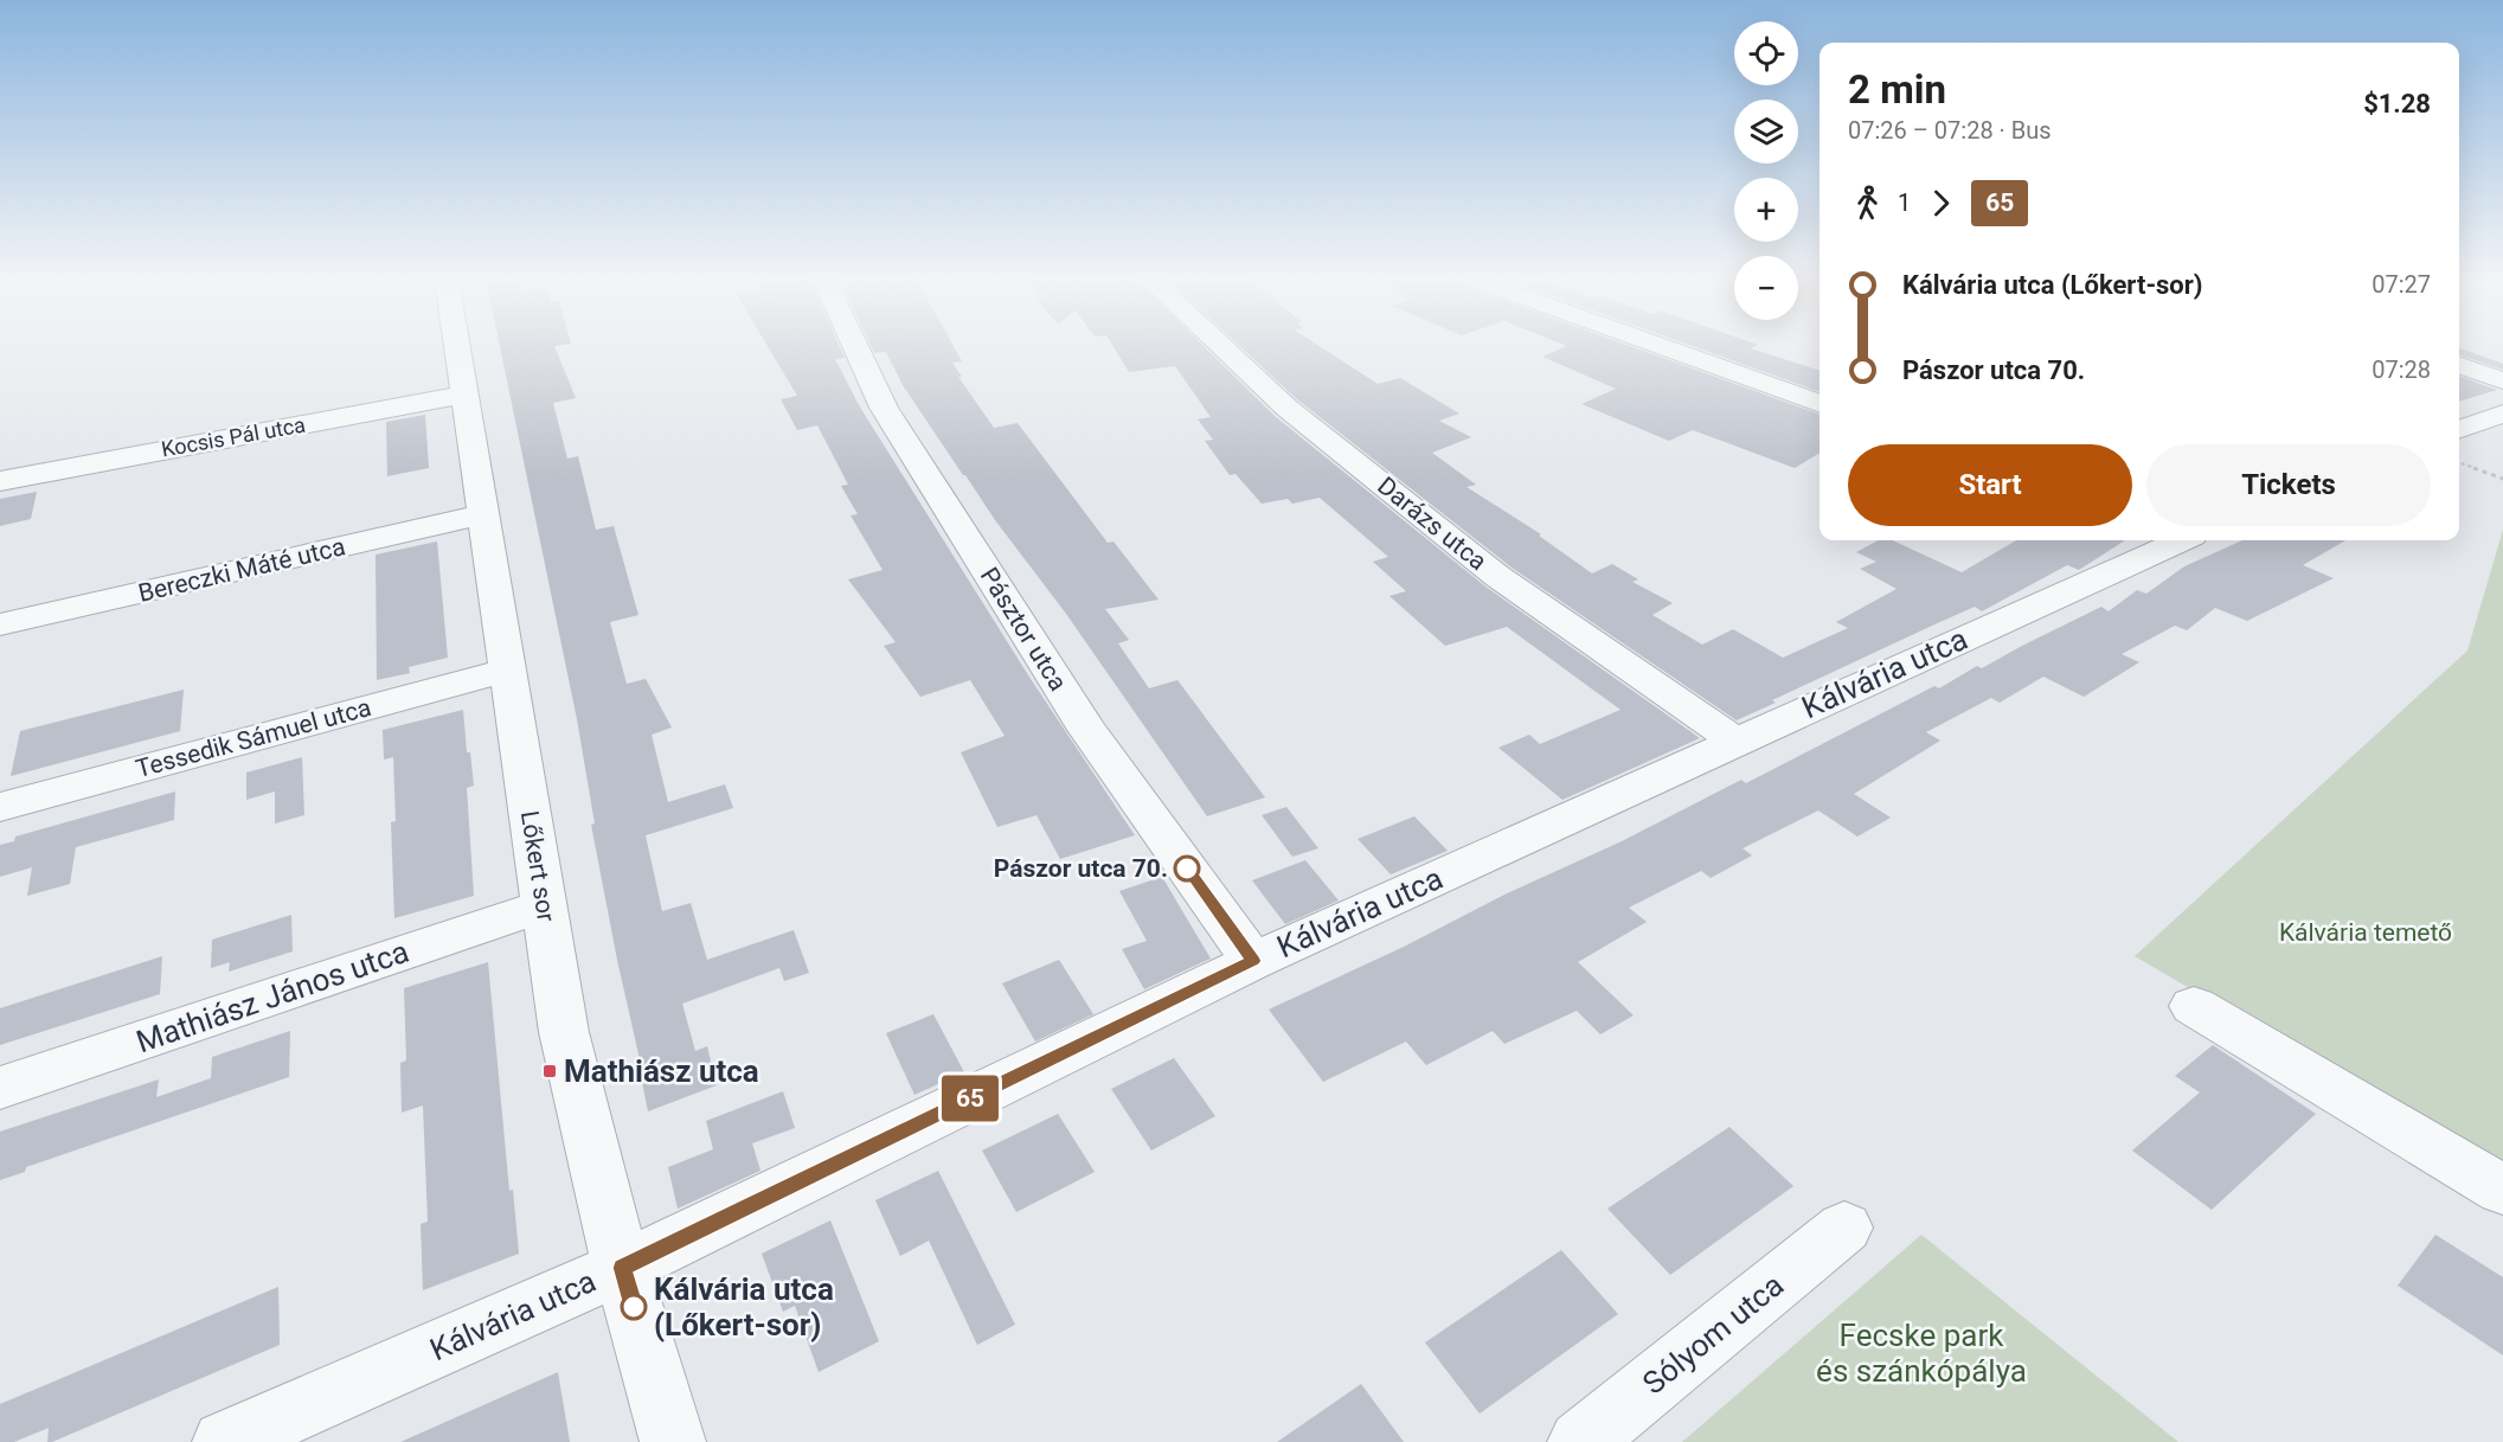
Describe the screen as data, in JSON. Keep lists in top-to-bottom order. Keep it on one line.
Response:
{"streets":{"street":["Kocsis Pál utca","Darázs utca","Bereczki Máté utca","Pásztor utca","Kálvária utca","Tessedik Sámuel utca","Lőkert sor","Mathiász János utca","Sólyom utca"]},"crossings":[["Kocsis Pál utca","Lőkert sor"],["Darázs utca","Kálvária utca"],["Bereczki Máté utca","Lőkert sor"],["Pásztor utca","Kálvária utca"],["Kálvária utca","Lőkert sor"],["Tessedik Sámuel utca","Lőkert sor"],["Lőkert sor","Mathiász János utca"]],"parks":["Kálvária temető","Fecske park és szánkópálya"],"places":{"other":["Pászor utca 70.","Kálvária utca (Lőkert-sor)"],"transit":["Mathiász utca"]},"lines":["bus line 65"],"page":{"on_map":"65","map_buttons":["+","−"],"heading":["2 min","07:26 – 07:28 · Bus","$1.28"],"legs":["1","65"],"list":[{"name":"Kálvária utca (Lőkert-sor)","value":"07:27"},{"name":"Pászor utca 70.","value":"07:28"}],"buttons":["Start","Tickets"]}}
